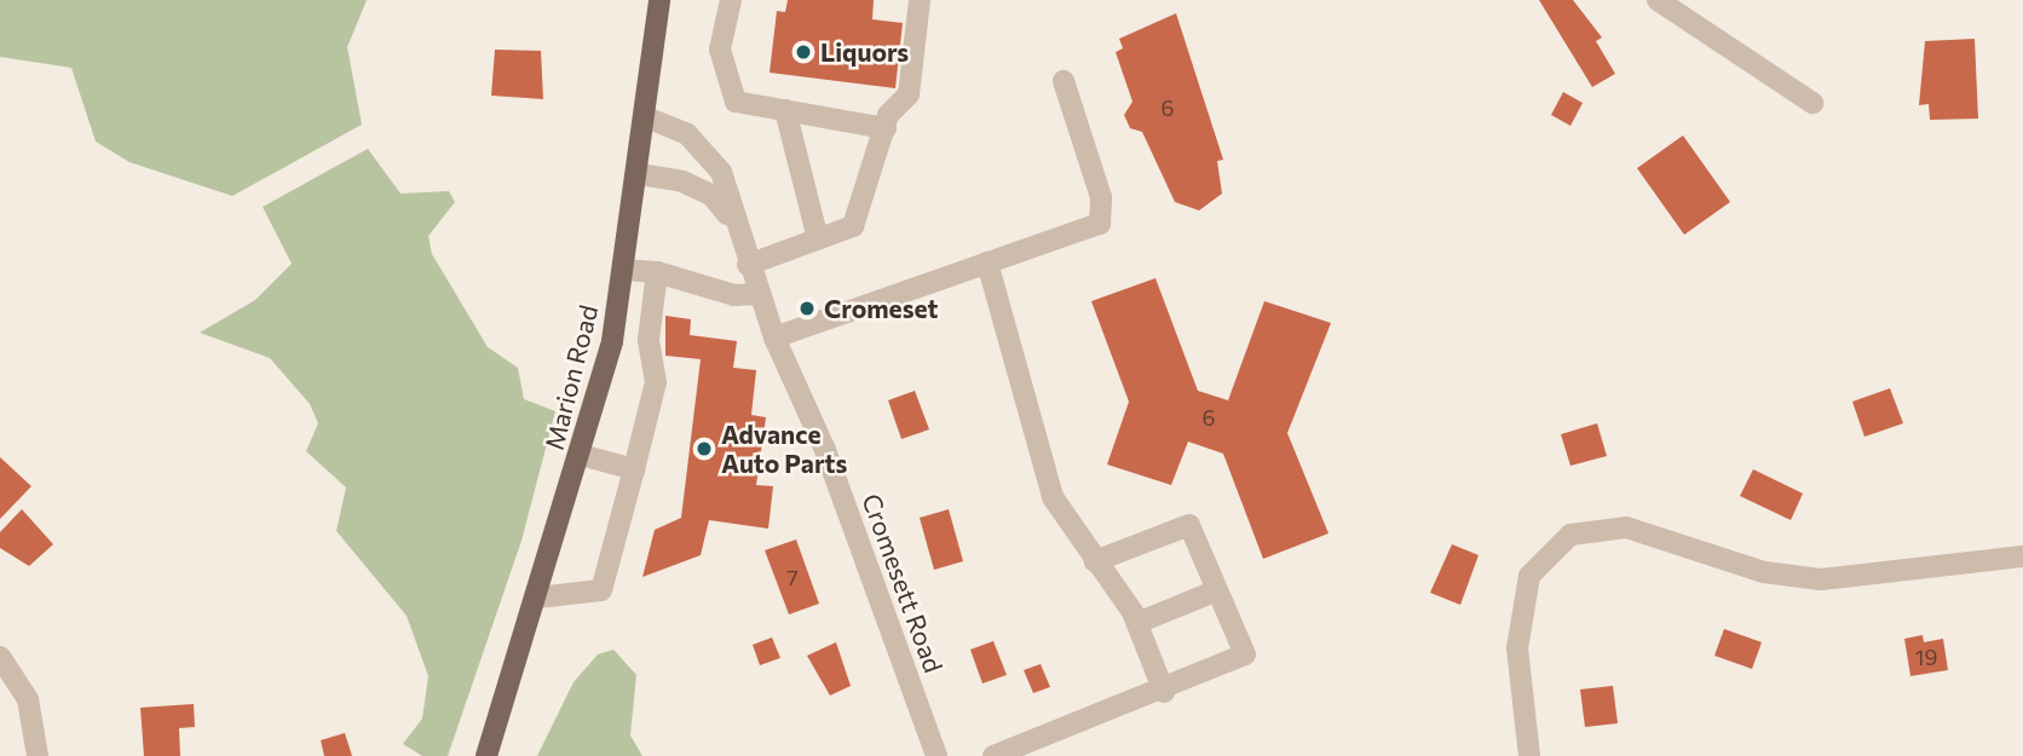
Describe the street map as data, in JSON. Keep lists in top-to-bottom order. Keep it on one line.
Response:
{"streets":{"main road":["Marion Road"],"street":["Cromesett Road"]},"crossings":[["Marion Road","Cromesett Road"]],"places":["Liquors","Cromeset","Advance Auto Parts"],"house_numbers":["6","6","7","19"]}
